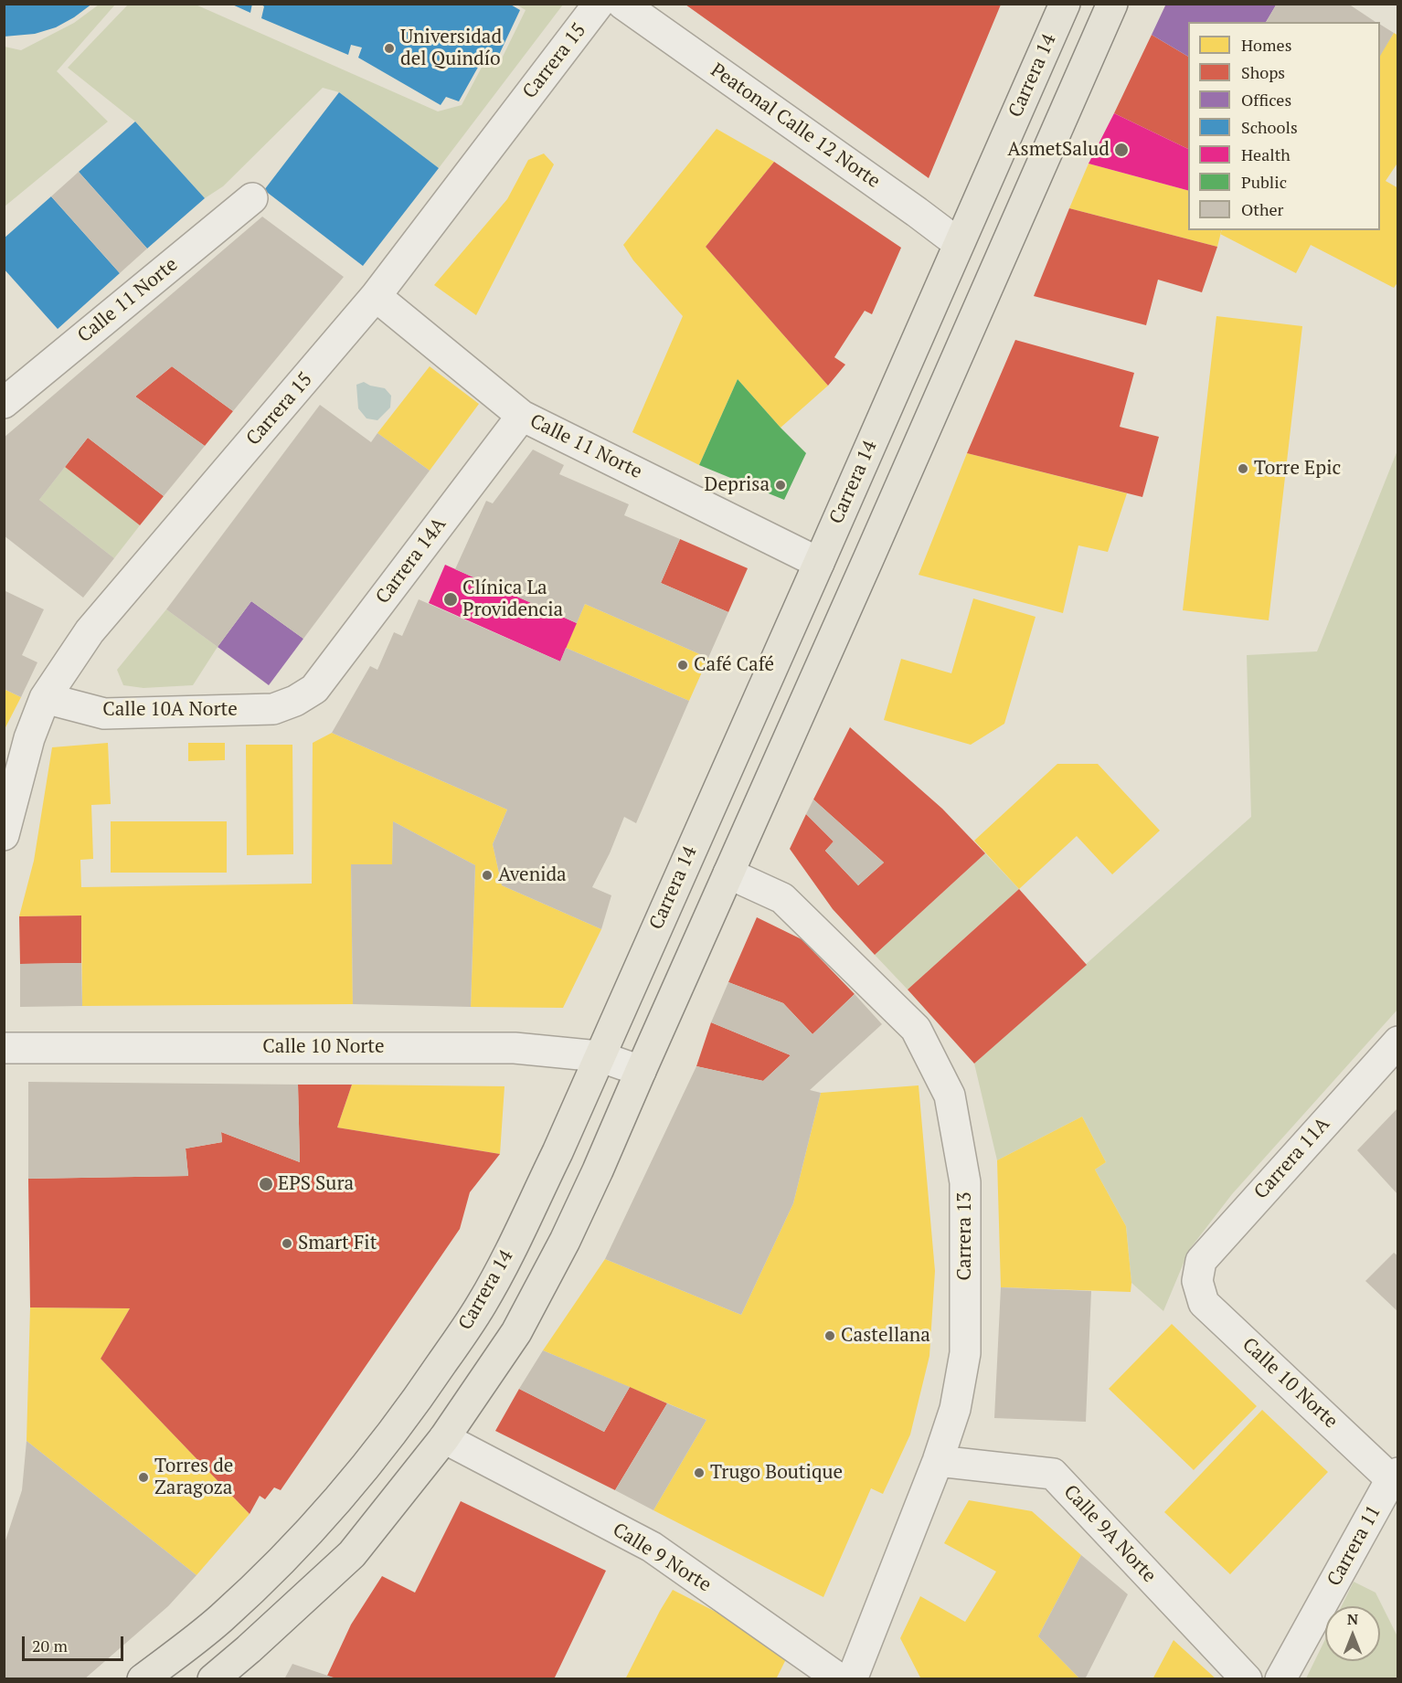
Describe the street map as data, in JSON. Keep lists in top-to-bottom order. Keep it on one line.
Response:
{"streets":{"main road":["Carrera 14"],"street":["Carrera 15","Peatonal Calle 12 Norte","Calle 11 Norte","Carrera 14A","Calle 10A Norte","Calle 10 Norte","Carrera 11A","Carrera 13","Calle 9A Norte","Carrera 11","Calle 9 Norte"]},"crossings":[["Carrera 15","Calle 11 Norte"],["Carrera 15","Calle 10A Norte"],["Carrera 14","Peatonal Calle 12 Norte"],["Carrera 14","Calle 11 Norte"],["Carrera 14","Calle 10 Norte"],["Calle 11 Norte","Carrera 14A"],["Carrera 14A","Calle 10A Norte"],["Calle 10 Norte","Carrera 11A"],["Calle 10 Norte","Carrera 11"],["Carrera 13","Calle 9A Norte"]],"places":["Universidad del Quindío","AsmetSalud","Torre Epic","Deprisa","Clínica La Providencia","Café Café","Avenida","EPS Sura","Smart Fit","Castellana","Trugo Boutique","Torres de Zaragoza"],"legend":["Homes","Shops","Offices","Schools","Health","Public","Other"],"scale_bar":"20 m","north":"top"}
